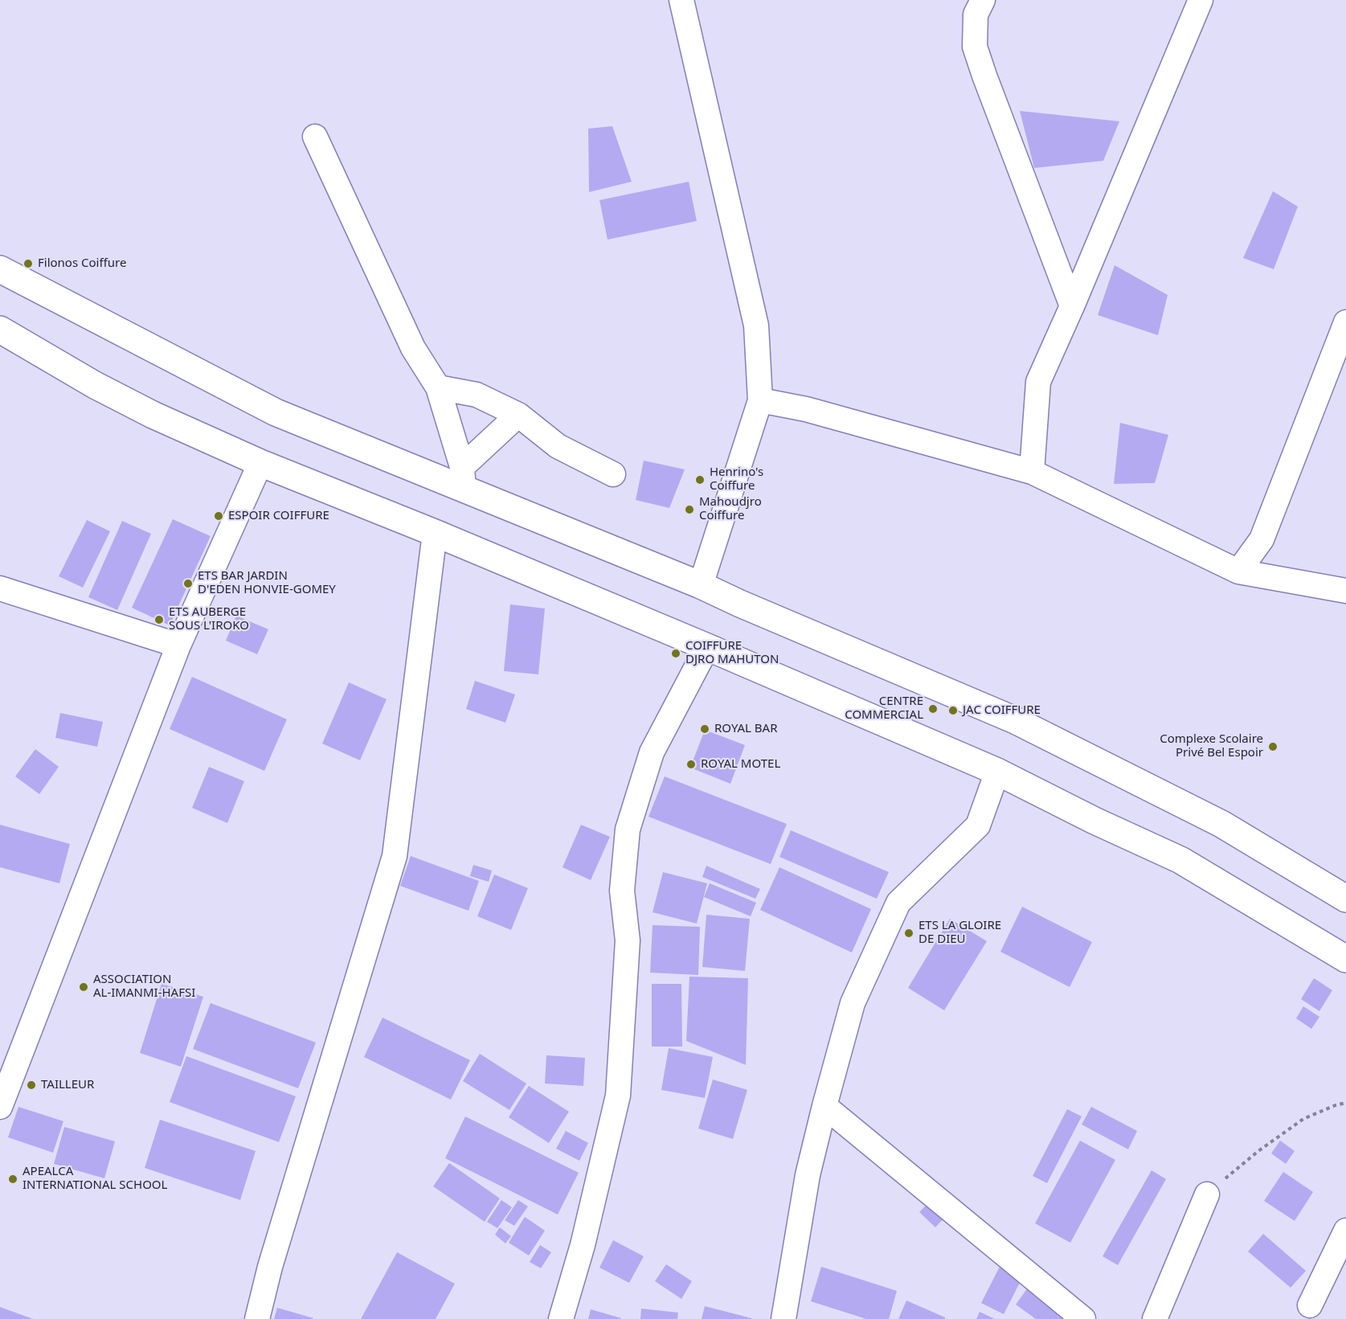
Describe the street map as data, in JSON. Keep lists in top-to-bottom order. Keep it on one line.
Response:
{"places":["Filonos Coiffure","Henrino's Coiffure","Mahoudjro Coiffure","ESPOIR COIFFURE","ETS BAR JARDIN D'EDEN HONVIE-GOMEY","ETS AUBERGE SOUS L'IROKO","COIFFURE DJRO MAHUTON","CENTRE COMMERCIAL","JAC COIFFURE","ROYAL BAR","Complexe Scolaire Privé Bel Espoir","ROYAL MOTEL","ETS LA GLOIRE DE DIEU","ASSOCIATION AL-IMANMI-HAFSI","TAILLEUR","APEALCA INTERNATIONAL SCHOOL"]}
